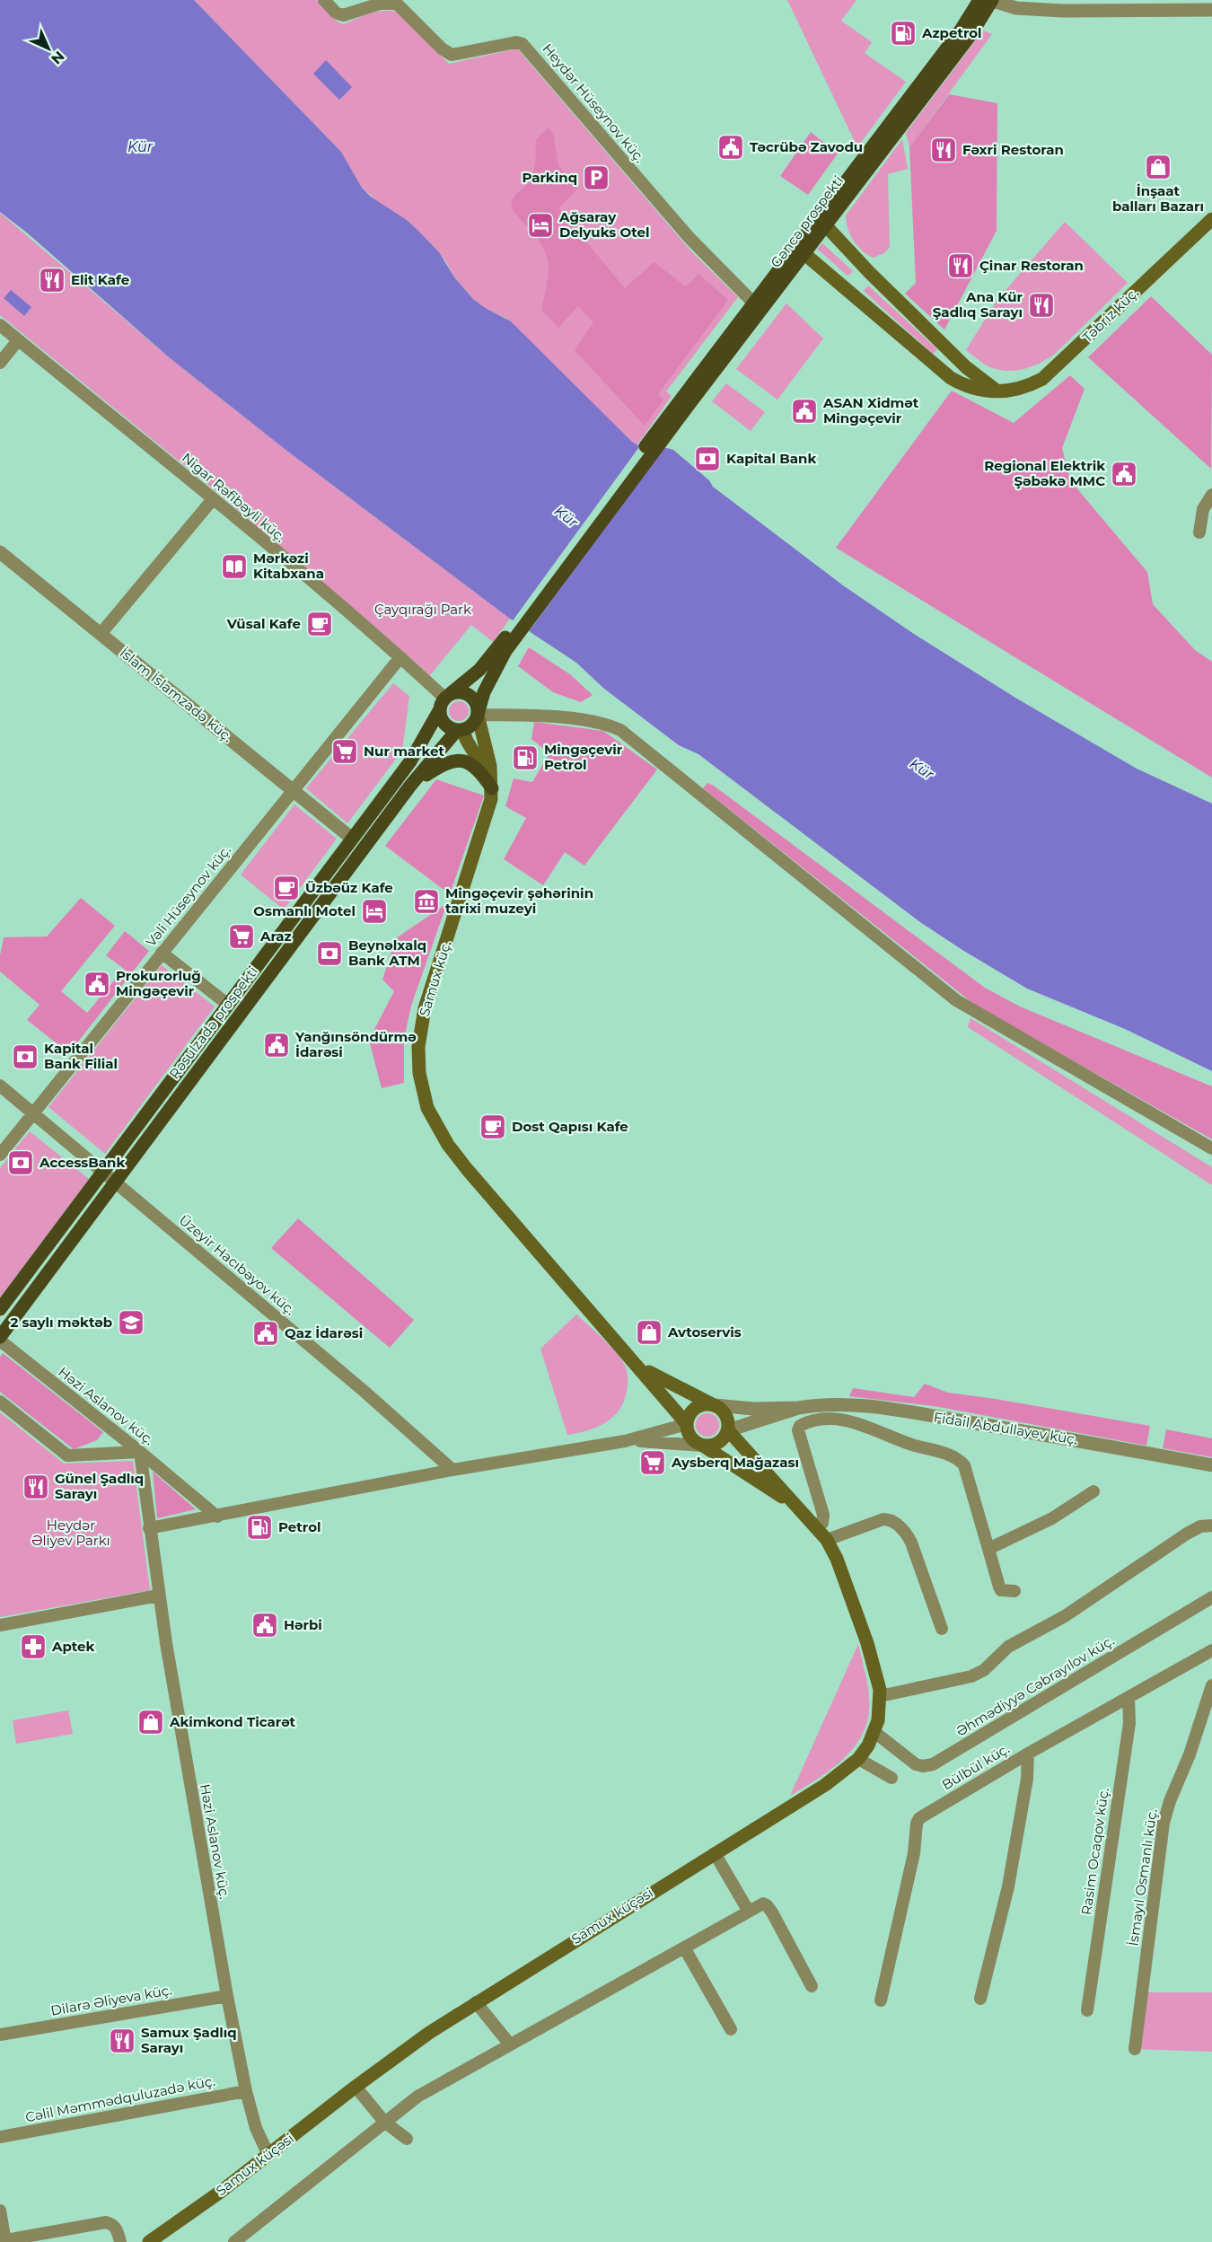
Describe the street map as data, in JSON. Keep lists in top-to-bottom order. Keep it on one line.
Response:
{"streets":{"main road":["Gəncə prospekti","Təbriz küç.","Samux küç.","Rəsulzadə prospekti","Samux küçəsi"],"street":["Heydər Hüseynov küç.","Nigar Rəfibəyli küç.","İslam İslamzadə küç.","Vəli Hüseynov küç.","Üzeyir Hacıbəyov küç.","Həzi Aslanov küç.","Fidail Abdullayev küç.","Əhmədiyyə Cəbrayılov küç.","Bülbül küç.","Rasim Ocaqov küç.","İsmayıl Osmanlı küç.","Dilarə Əliyeva küç.","Cəlil Məmmədquluzadə küç."]},"crossings":[["Heydər Hüseynov küç.","Gəncə prospekti"],["Nigar Rəfibəyli küç.","Vəli Hüseynov küç."],["Nigar Rəfibəyli küç.","Samux küç."],["Nigar Rəfibəyli küç.","Rəsulzadə prospekti"],["İslam İslamzadə küç.","Vəli Hüseynov küç."],["İslam İslamzadə küç.","Rəsulzadə prospekti"],["Vəli Hüseynov küç.","Üzeyir Hacıbəyov küç."],["Samux küç.","Rəsulzadə prospekti"],["Rəsulzadə prospekti","Üzeyir Hacıbəyov küç."],["Rəsulzadə prospekti","Həzi Aslanov küç."],["Həzi Aslanov küç.","Samux küçəsi"],["Həzi Aslanov küç.","Dilarə Əliyeva küç."],["Həzi Aslanov küç.","Cəlil Məmmədquluzadə küç."],["Əhmədiyyə Cəbrayılov küç.","Samux küçəsi"],["Bülbül küç.","Rasim Ocaqov küç."]],"water":["Kür"],"parks":["Çayqırağı Park","Heydər Əliyev Parkı"],"places":{"fuel station":["Azpetrol","Mingəçevir Petrol","Petrol"],"public building":["Təcrübə Zavodu","ASAN Xidmət Mingəçevir","Regional Elektrik Şəbəkə MMC","Prokurorluğ Mingəçevir","Yanğınsöndürmə İdarəsi","Qaz İdarəsi","Hərbi"],"restaurant":["Fəxri Restoran","Çinar Restoran","Elit Kafe","Ana Kür Şadlıq Sarayı","Günel Şadlıq Sarayı","Samux Şadlıq Sarayı"],"shop":["İnşaat balları Bazarı","Avtoservis","Akimkond Ticarət"],"parking":["Parkinq"],"hotel":["Ağsaray Delyuks Otel","Osmanlı Motel"],"bank":["Kapital Bank","Beynəlxalq Bank ATM","Kapital Bank Filial","AccessBank"],"library":["Mərkəzi Kitabxana"],"cafe":["Vüsal Kafe","Üzbəüz Kafe","Dost Qapısı Kafe"],"supermarket":["Nur market","Araz","Aysberq Mağazası"],"museum":["Mingəçevir şəhərinin tarixi muzeyi"],"school or university":["2 saylı məktəb"],"pharmacy":["Aptek"]},"north":"bottom right"}
